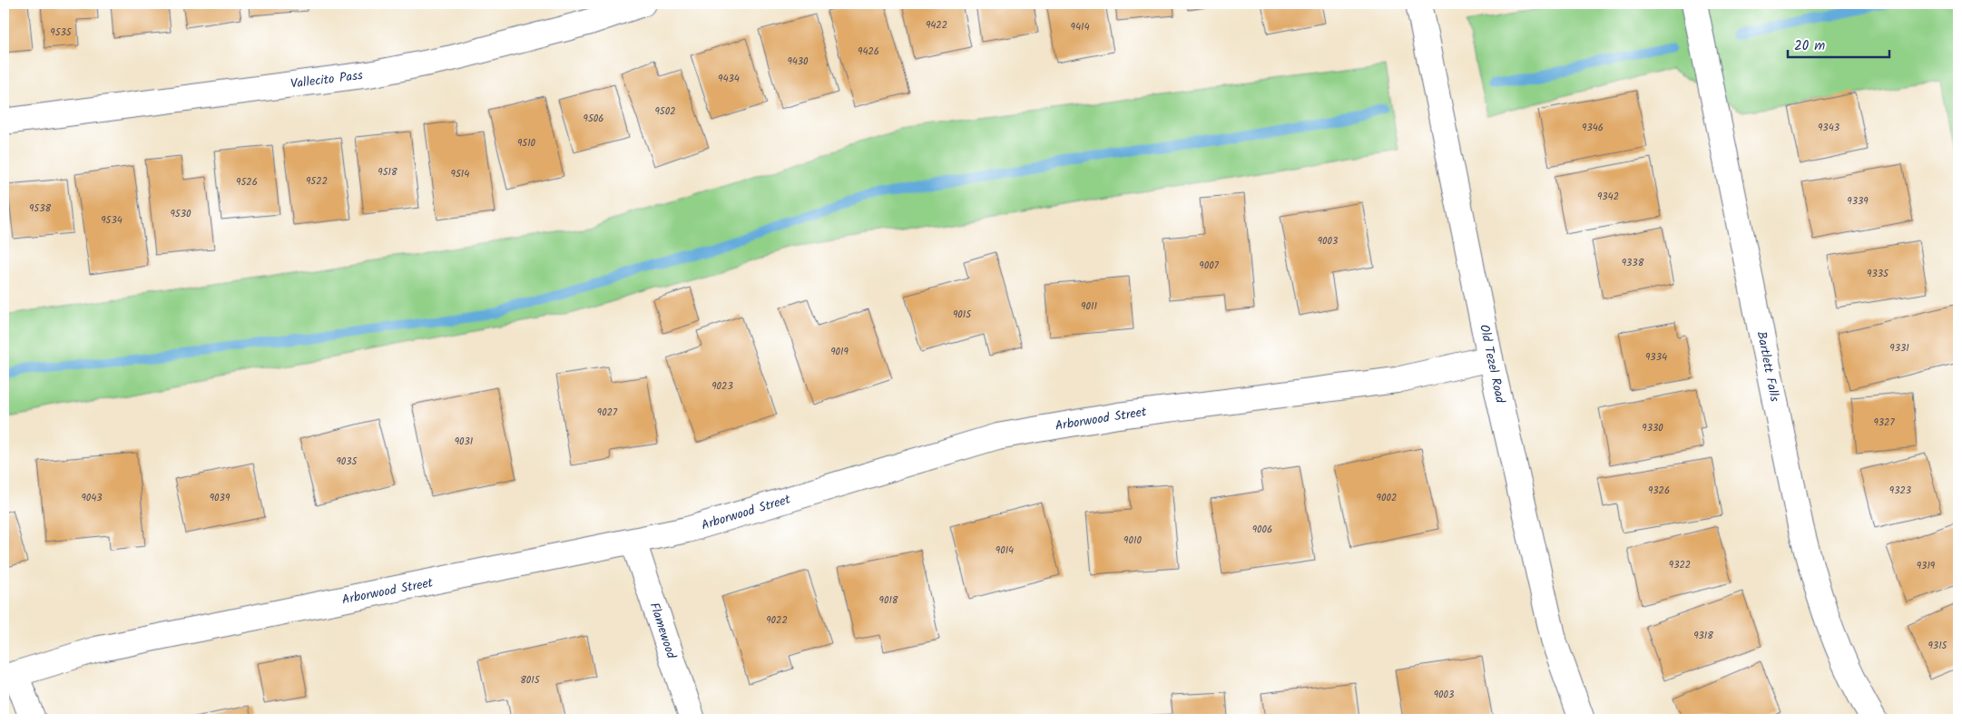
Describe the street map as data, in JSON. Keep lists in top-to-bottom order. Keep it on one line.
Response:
{"streets":{"street":["Vallecito Pass","Old Tezel Road","Bartlett Falls","Arborwood Street","Flamewood"]},"crossings":[["Old Tezel Road","Arborwood Street"],["Arborwood Street","Flamewood"]],"house_numbers":["9422","9414","9535","9426","9430","9434","9502","9506","9346","9343","9510","9518","9514","9522","9526","9342","9339","9538","9530","9534","9003","9338","9007","9335","9011","9015","9331","9019","9334","9023","9027","9327","9330","9031","9035","9326","9323","9043","9039","9002","9006","9010","9014","9322","9319","9018","9022","9318","9315","8015","9003"],"scale_bar":"20 m"}
